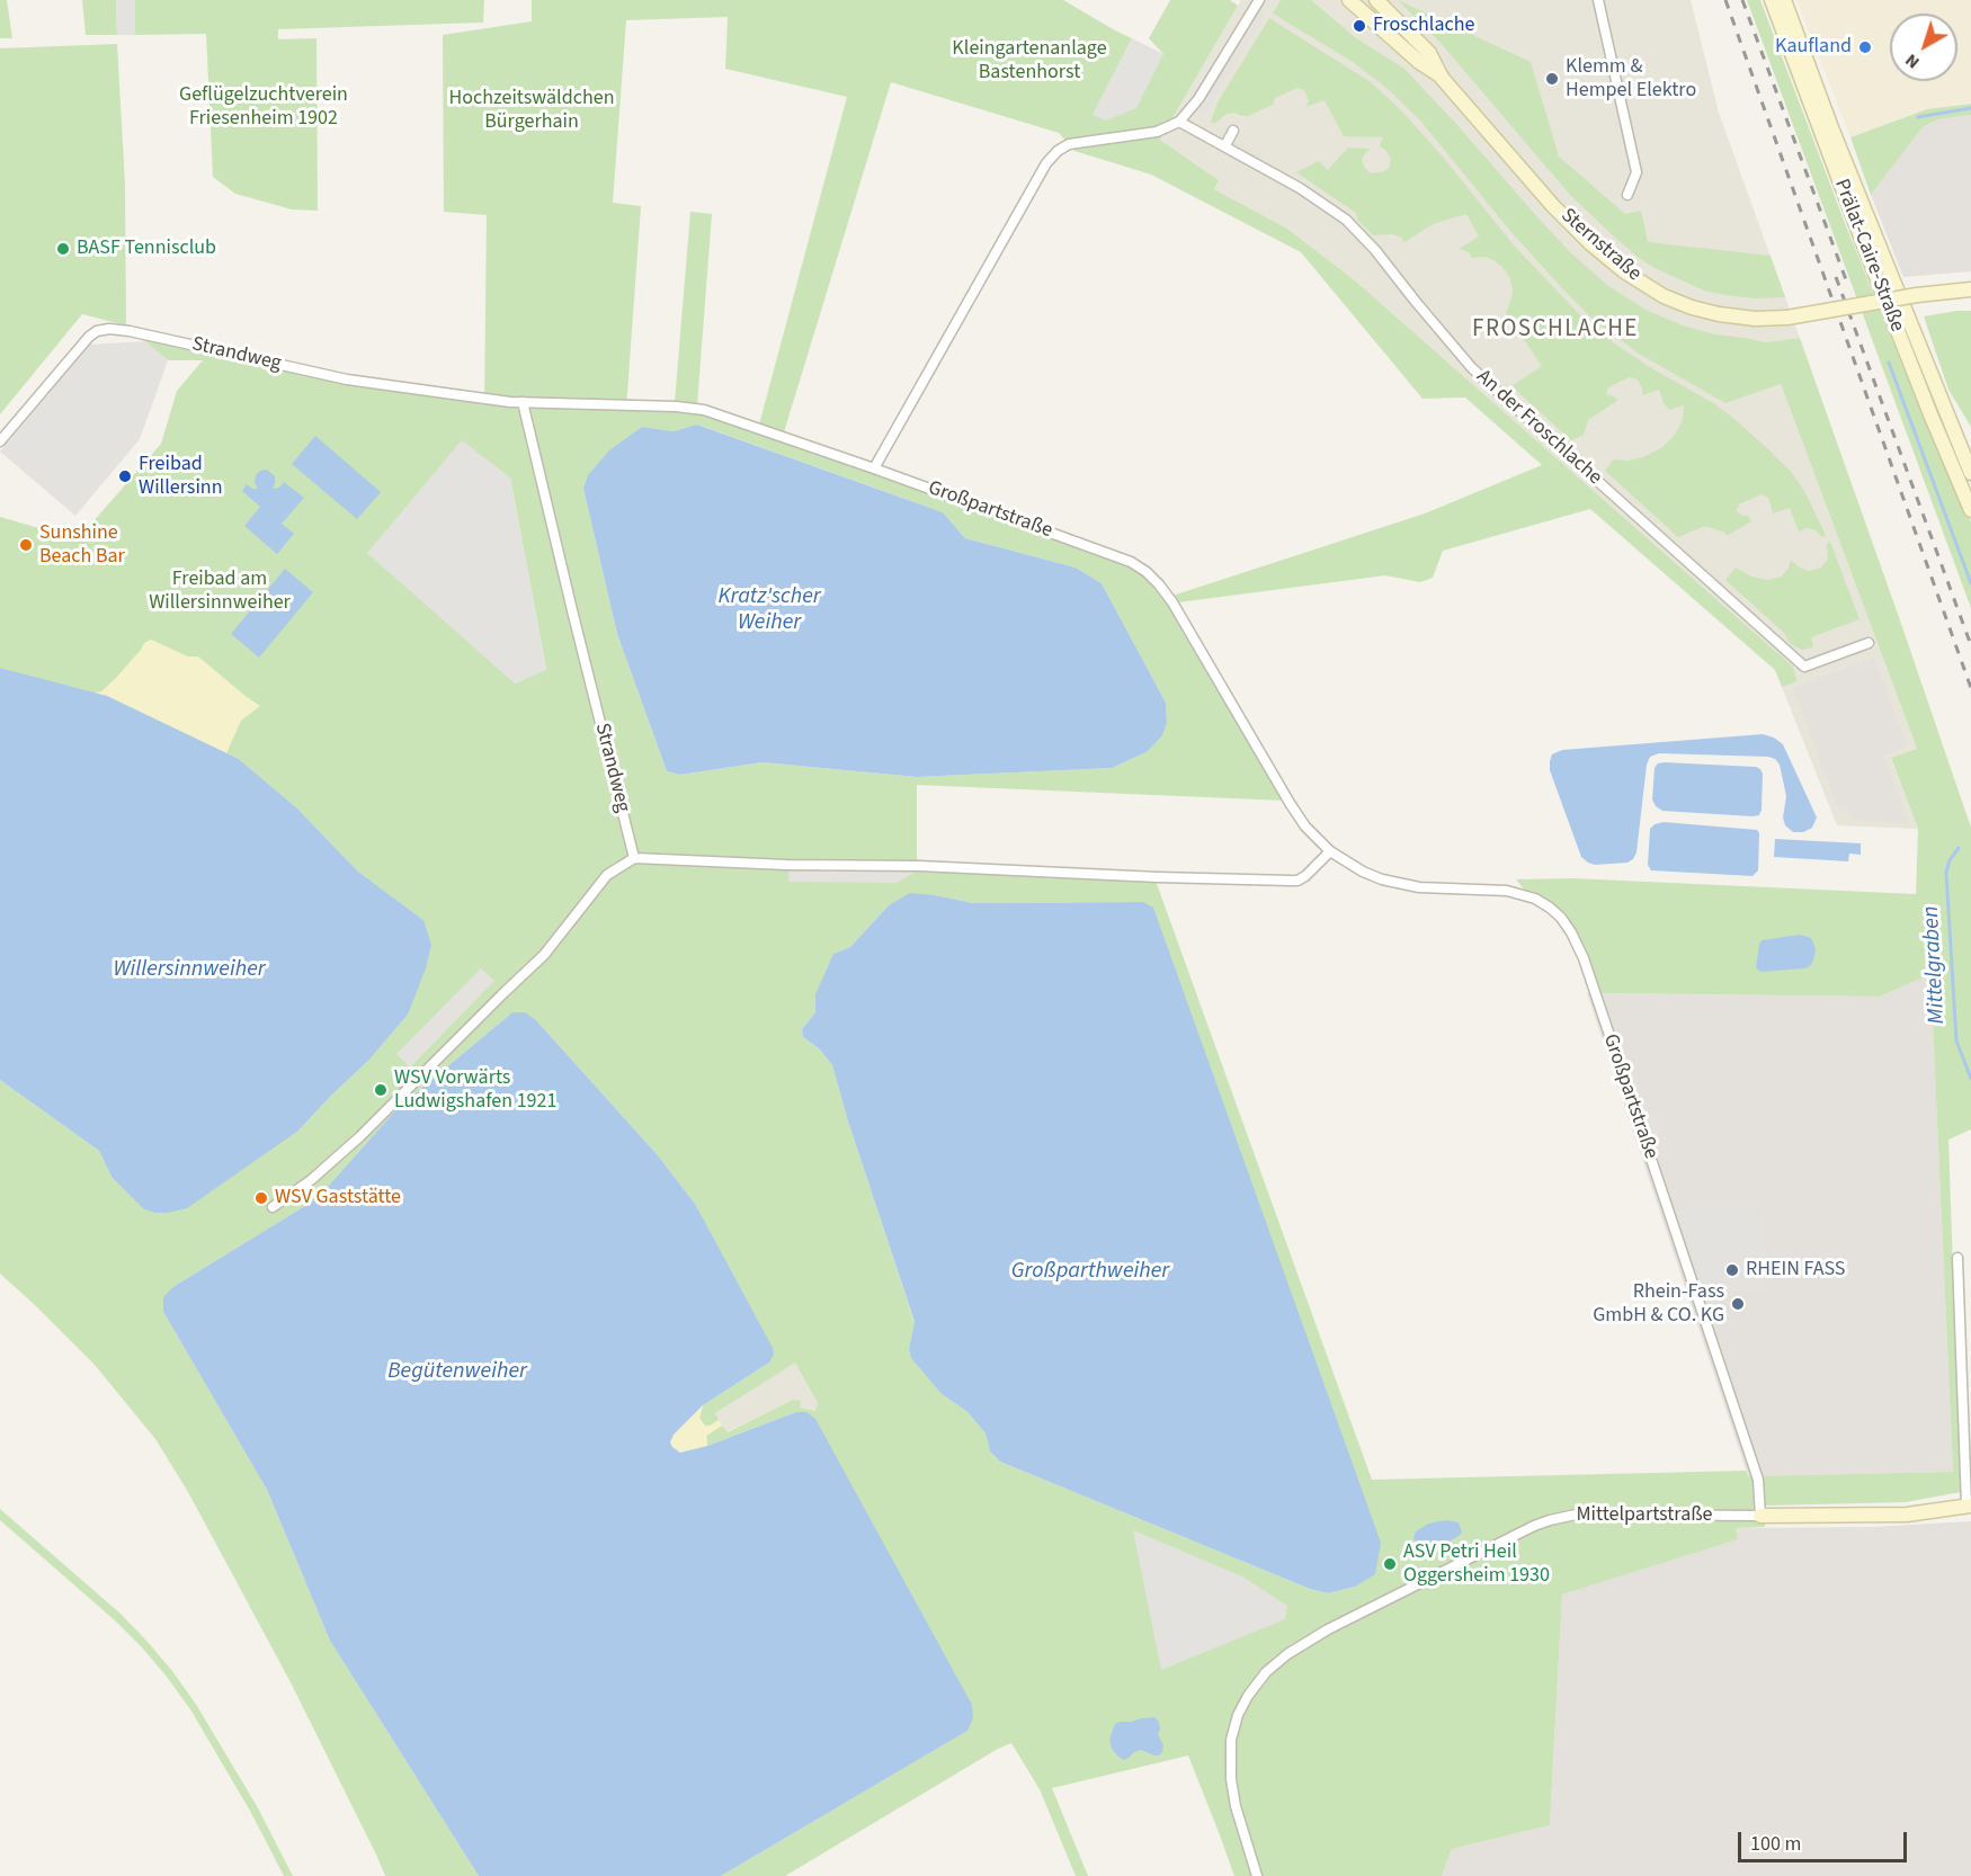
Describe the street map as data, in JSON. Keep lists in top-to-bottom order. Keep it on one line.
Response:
{"streets":{"street":["Sternstraße","Prälat-Caire-Straße","Strandweg","An der Froschlache","Großpartstraße","Mittelpartstraße"]},"crossings":[["Strandweg","Großpartstraße"],["Großpartstraße","Mittelpartstraße"]],"districts":["FROSCHLACHE"],"water":["Kratz'scher Weiher","Mittelgraben","Willersinnweiher","Großparthweiher","Begütenweiher"],"parks":["Kleingartenanlage Bastenhorst","Geflügelzuchtverein Friesenheim 1902","Hochzeitswäldchen Bürgerhain","Freibad am Willersinnweiher"],"places":["Froschlache","Kaufland","Klemm & Hempel Elektro","BASF Tennisclub","Freibad Willersinn","Sunshine Beach Bar","WSV Vorwärts Ludwigshafen 1921","WSV Gaststätte","RHEIN FASS","Rhein-Fass GmbH & CO. KG","ASV Petri Heil Oggersheim 1930"],"scale_bar":"100 m","north":"bottom left"}
